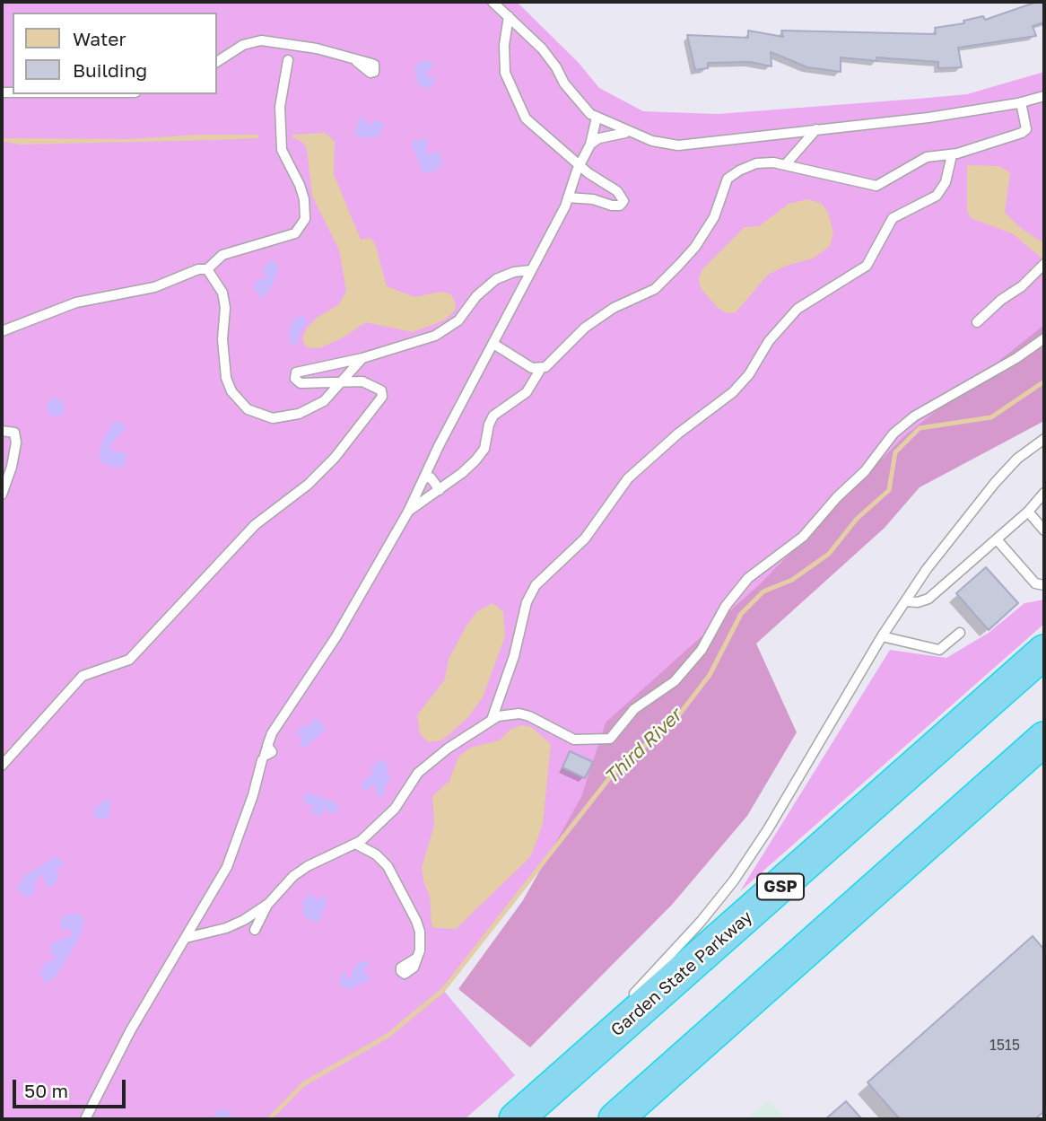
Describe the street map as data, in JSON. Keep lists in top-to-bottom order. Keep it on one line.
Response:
{"streets":{"highway":["GSP","Garden State Parkway"]},"water":["Third River"],"house_numbers":["1515"],"legend":["Water","Building"],"scale_bar":"50 m"}
